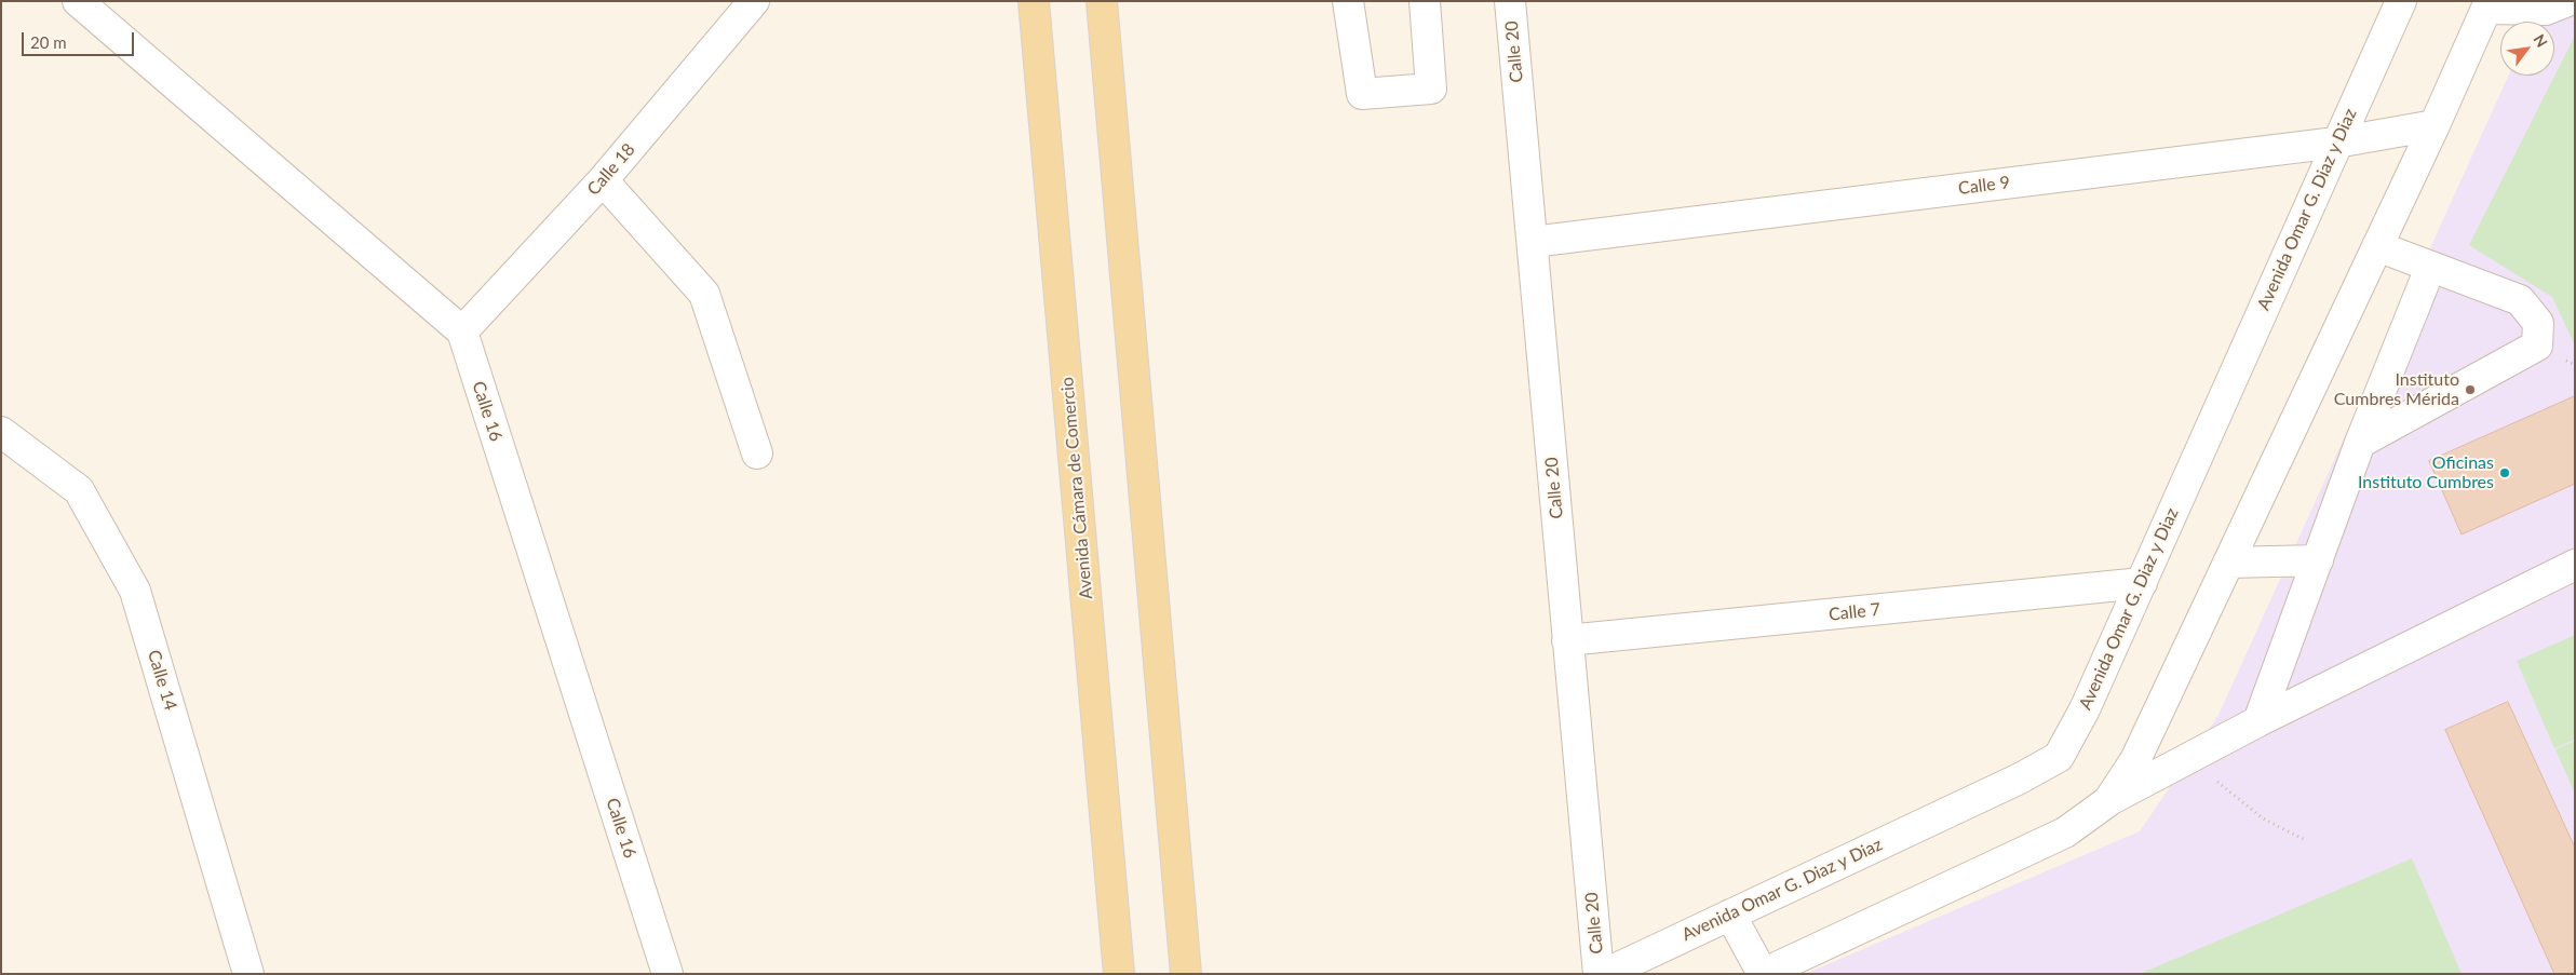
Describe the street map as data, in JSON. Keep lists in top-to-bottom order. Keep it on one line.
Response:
{"streets":{"main road":["Avenida Cámara de Comercio"],"street":["Calle 20","Calle 18","Calle 9","Avenida Omar G. Diaz y Diaz","Calle 16","Calle 7","Calle 14"]},"crossings":[["Calle 20","Calle 9"],["Calle 20","Calle 7"],["Calle 18","Calle 16"],["Calle 9","Avenida Omar G. Diaz y Diaz"],["Avenida Omar G. Diaz y Diaz","Calle 7"]],"places":["Instituto Cumbres Mérida","Oficinas Instituto Cumbres"],"scale_bar":"20 m","north":"top right"}
